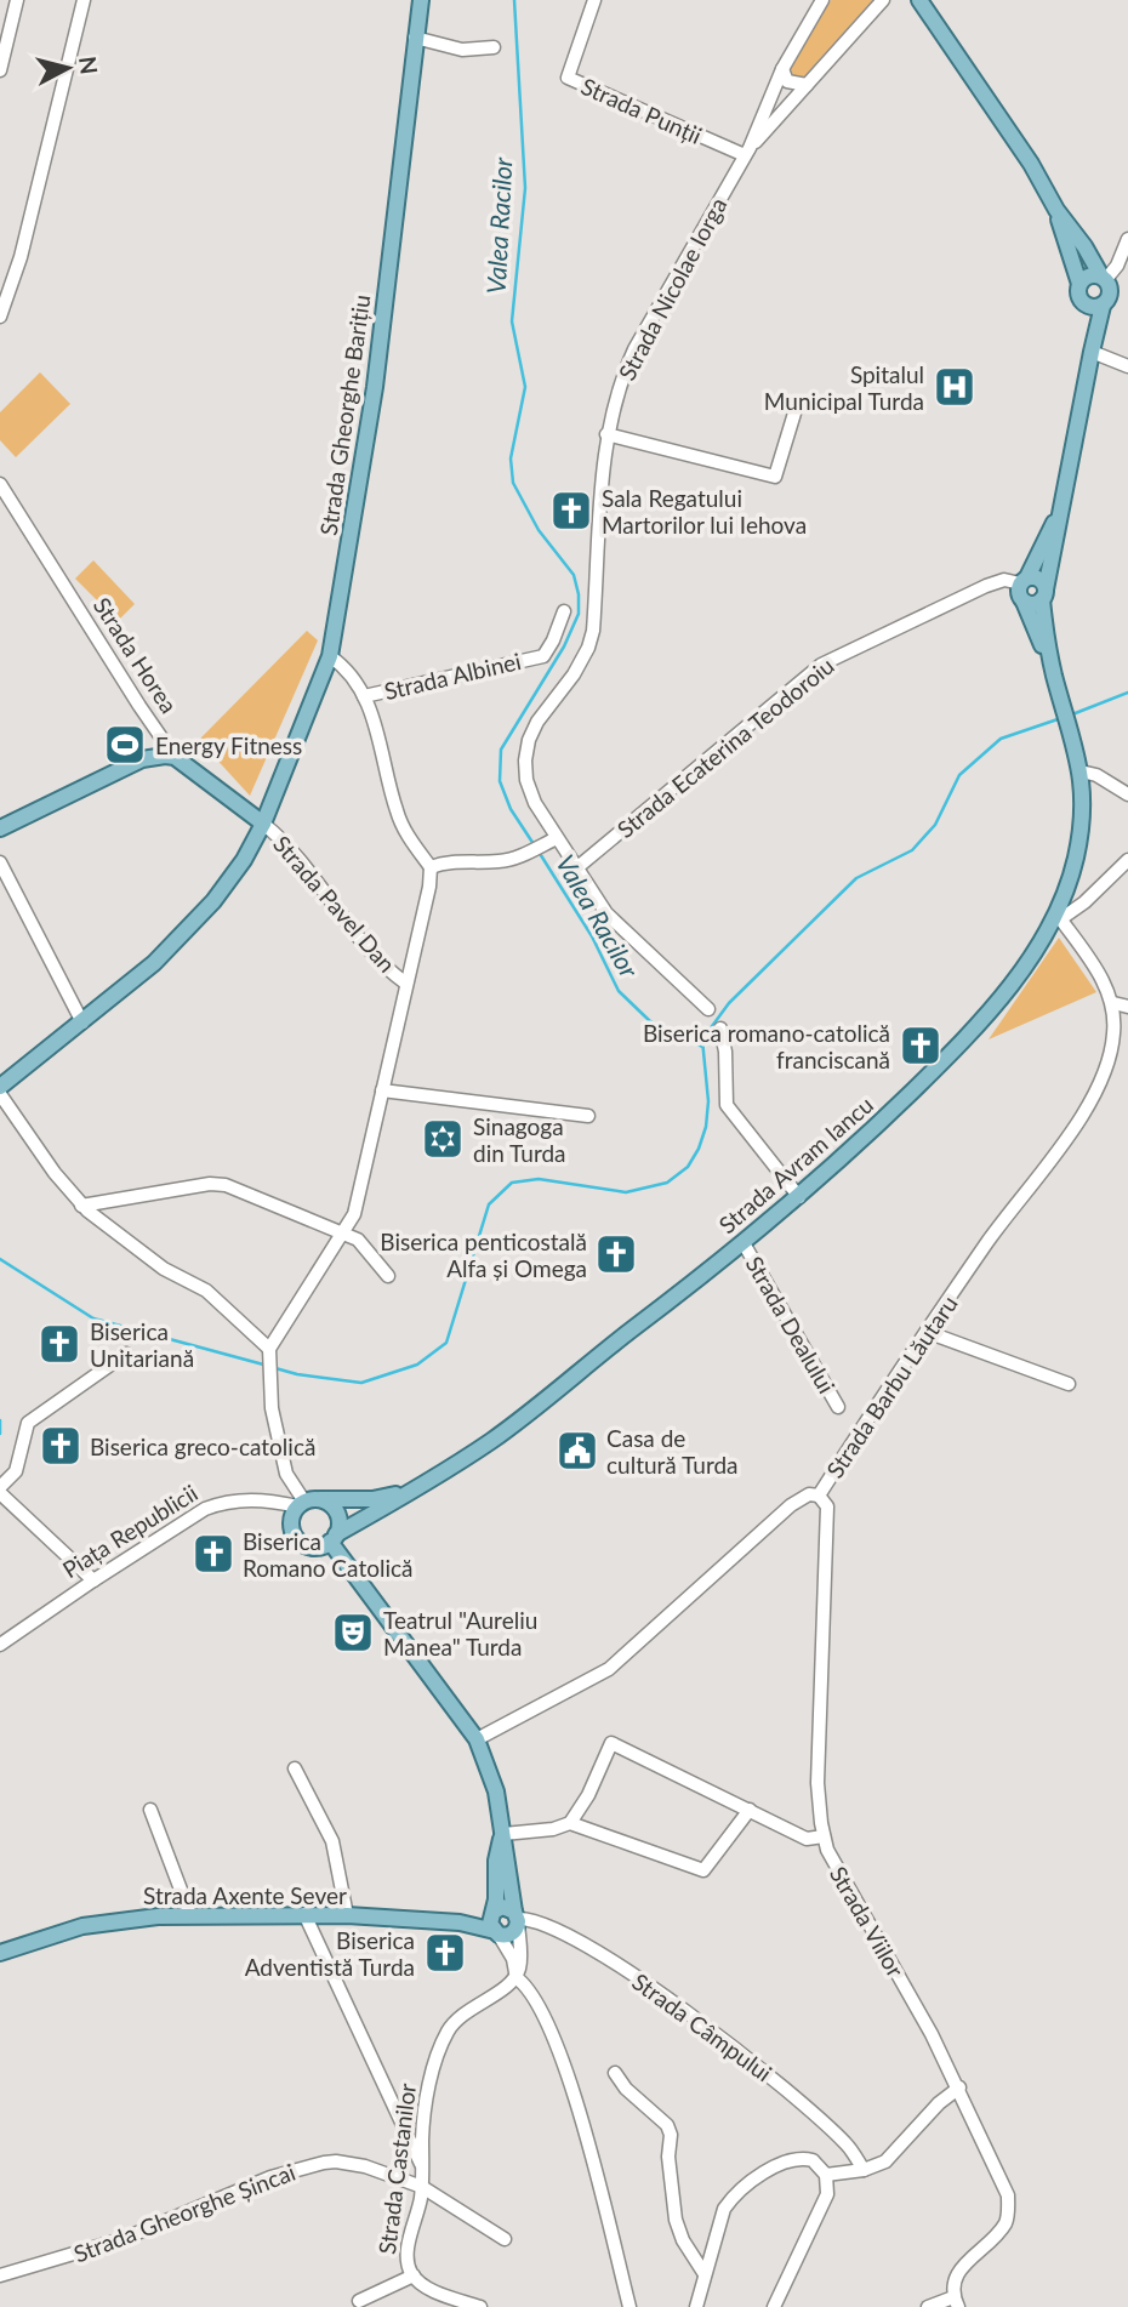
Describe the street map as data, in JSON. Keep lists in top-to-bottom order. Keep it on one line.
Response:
{"streets":{"main road":["Strada Gheorghe Barițiu","Strada Horea","Strada Avram Iancu","Strada Axente Sever"],"street":["Strada Punții","Strada Nicolae Iorga","Strada Albinei","Strada Ecaterina Teodoroiu","Strada Pavel Dan","Strada Dealului","Strada Barbu Lăutaru","Piața Republicii","Strada Viilor","Strada Câmpului","Strada Castanilor","Strada Gheorghe Șincai"]},"crossings":[["Strada Punții","Strada Nicolae Iorga"],["Strada Nicolae Iorga","Strada Ecaterina Teodoroiu"],["Strada Gheorghe Barițiu","Strada Horea"],["Strada Gheorghe Barițiu","Strada Pavel Dan"],["Strada Horea","Strada Pavel Dan"],["Strada Avram Iancu","Strada Dealului"],["Strada Avram Iancu","Piața Republicii"],["Strada Barbu Lăutaru","Strada Viilor"],["Strada Axente Sever","Strada Câmpului"],["Strada Castanilor","Strada Gheorghe Șincai"]],"water":["Valea Racilor"],"places":{"hospital":["Spitalul Municipal Turda"],"church":["Sala Regatului Martorilor lui Iehova","Biserica romano-catolică franciscană","Biserica penticostală Alfa și Omega","Biserica Unitariană","Biserica greco-catolică","Biserica Romano Catolică","Biserica Adventistă Turda"],"sports":["Energy Fitness"],"synagogue":["Sinagoga din Turda"],"public building":["Casa de cultură Turda"],"theatre":["Teatrul \"Aureliu Manea\" Turda"]},"north":"right"}
